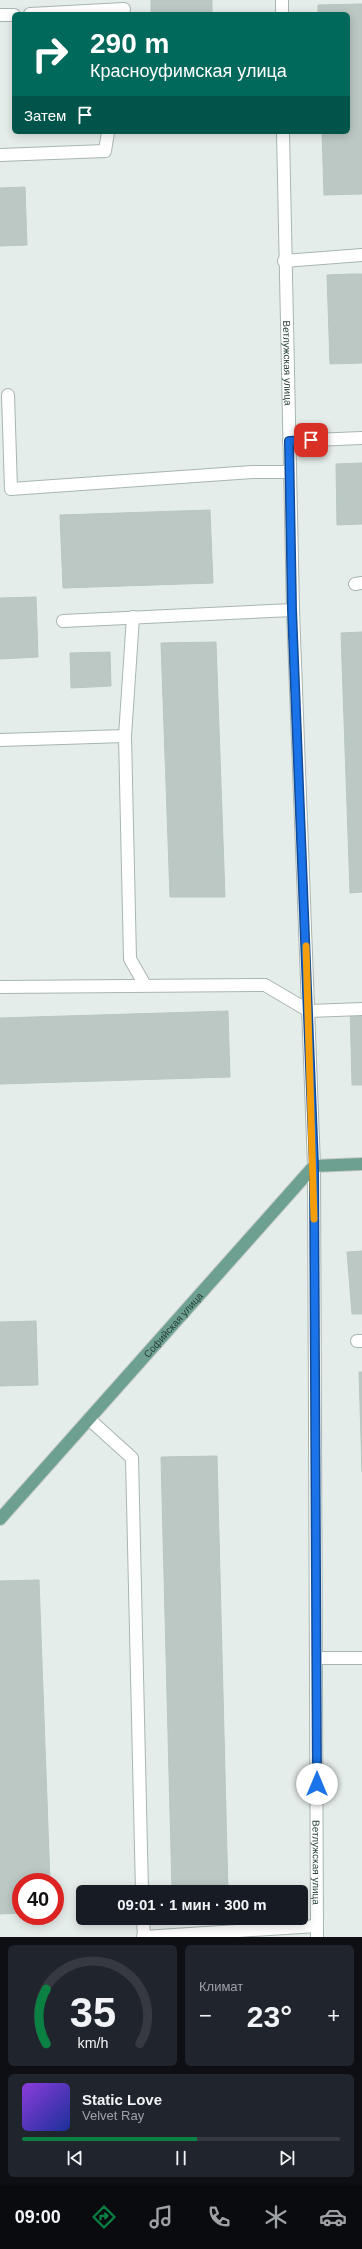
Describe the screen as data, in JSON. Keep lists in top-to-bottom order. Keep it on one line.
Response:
{"streets":{"main road":["Софийская улица"],"street":["Ветлужская улица"]},"crossings":[["Ветлужская улица","Софийская улица"]],"page":{"turn":["290 m","Красноуфимская улица"],"then":"Затем","limit":"40","trip":"09:01 · 1 мин · 300 m","tile":"Климат","heat":["−","23°","+"],"song":["Static Love","Velvet Ray"],"tabs":"09:00","gauge":["35","km/h"]}}
